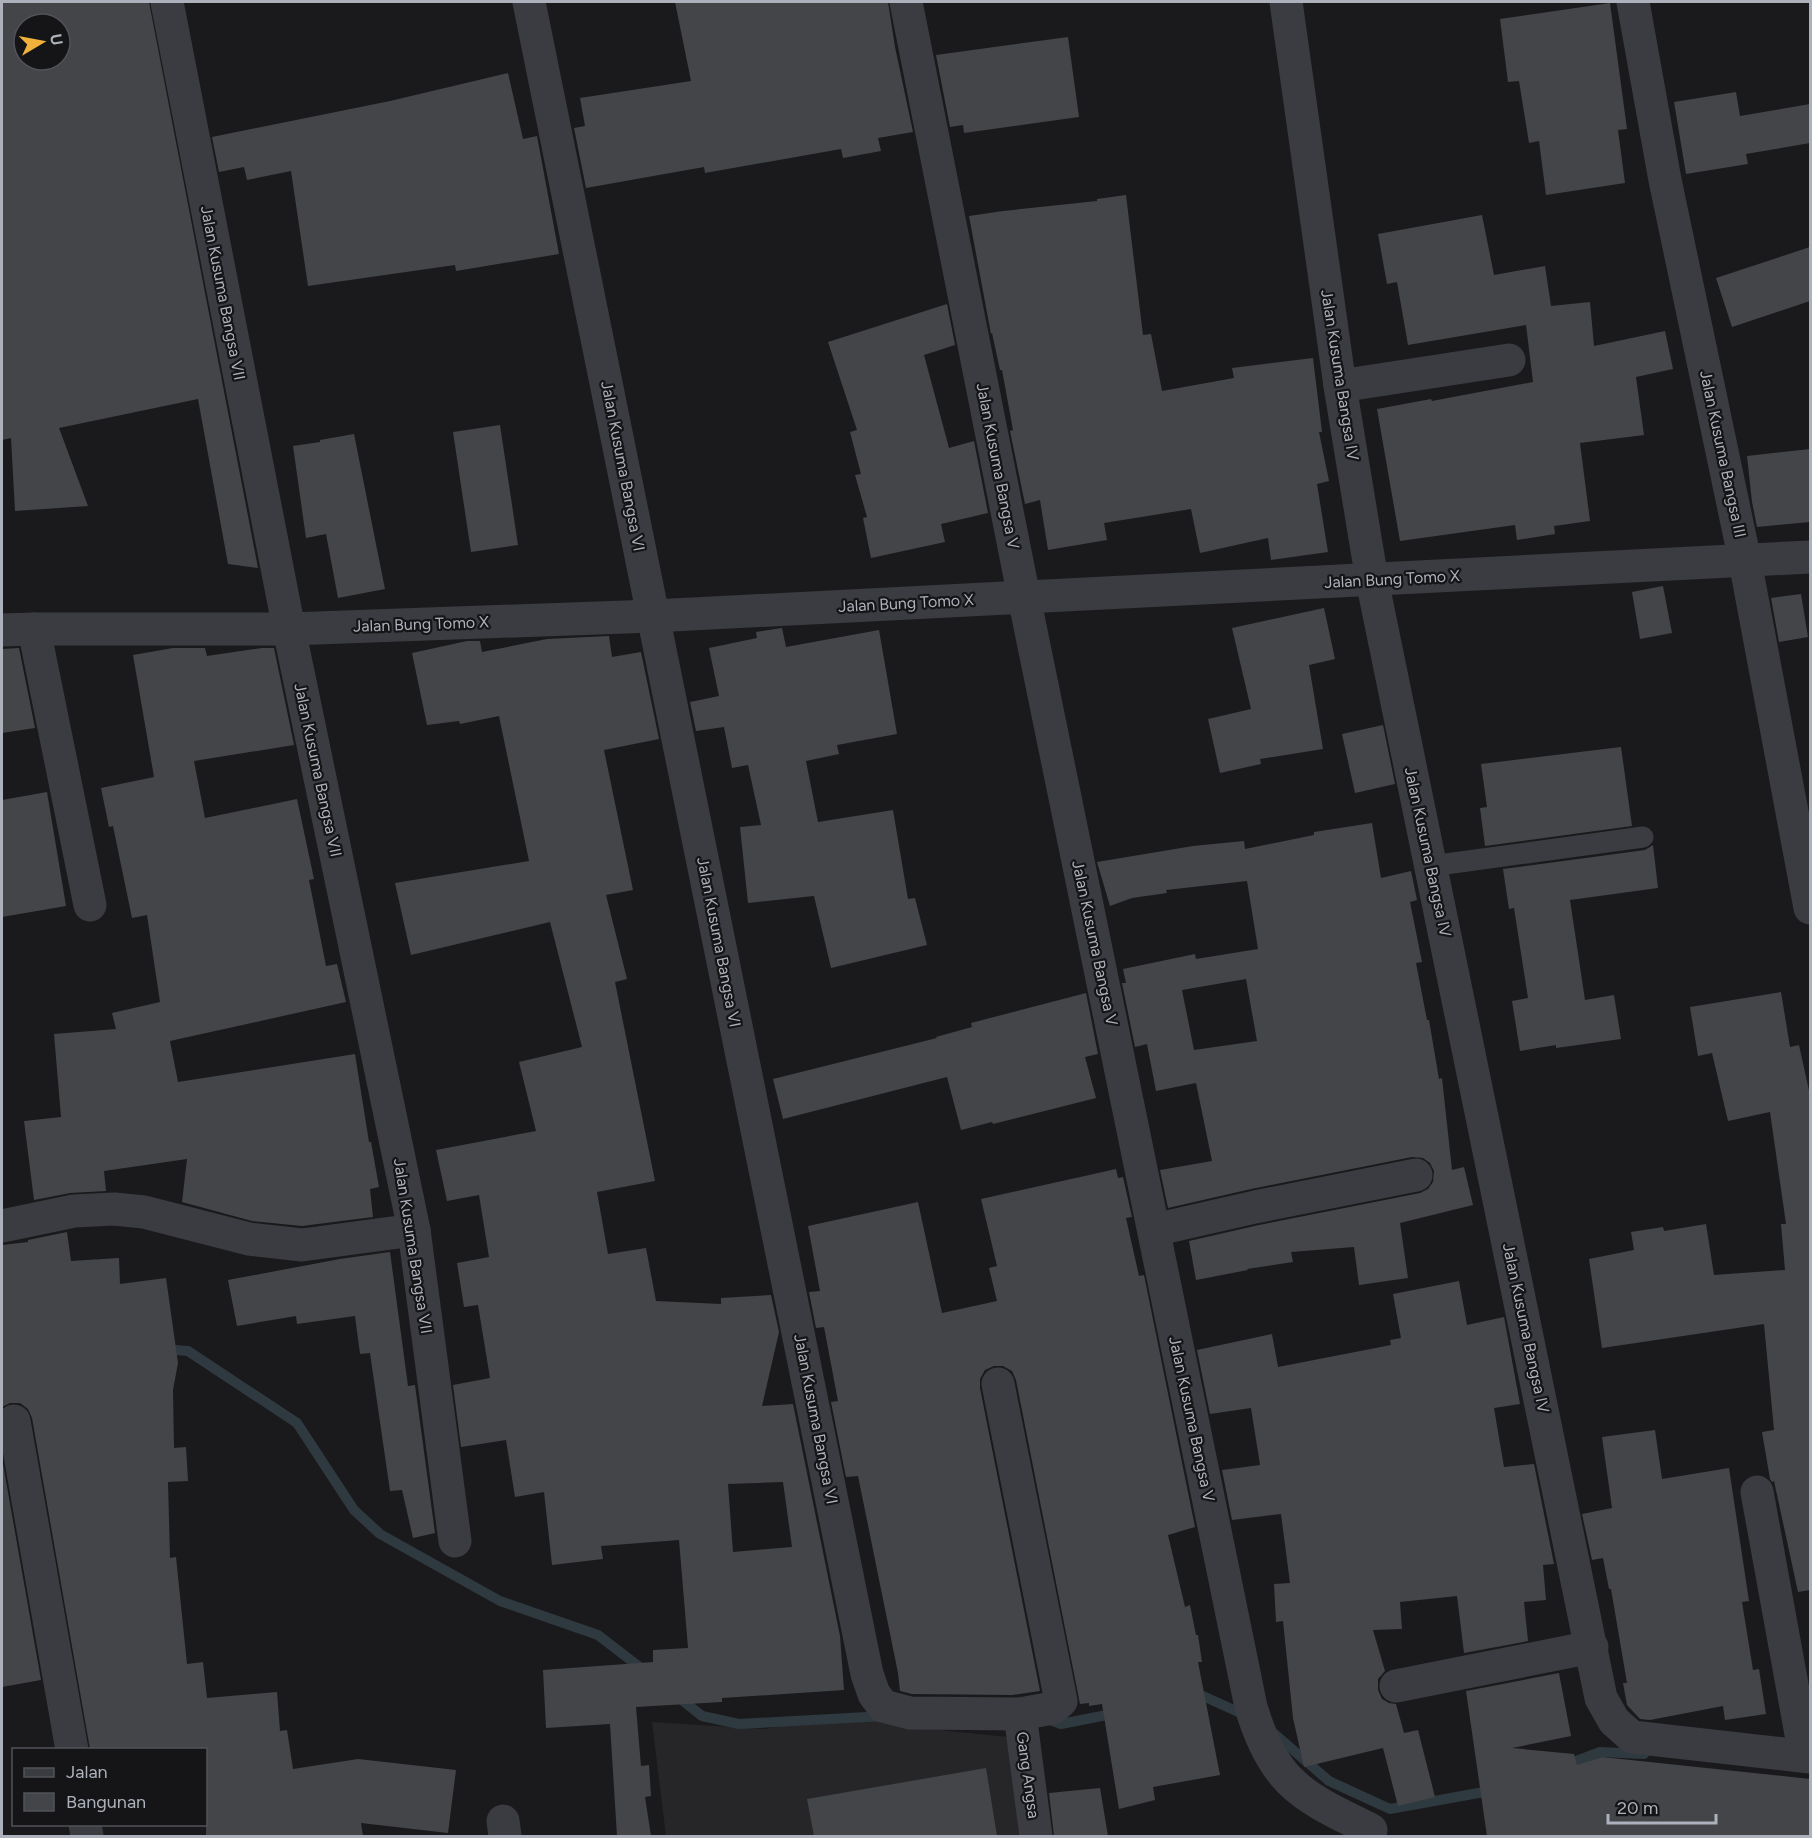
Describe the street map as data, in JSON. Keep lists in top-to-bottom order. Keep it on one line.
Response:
{"streets":{"street":["Jalan Kusuma Bangsa VII","Jalan Kusuma Bangsa IV","Jalan Kusuma Bangsa III","Jalan Kusuma Bangsa VI","Jalan Kusuma Bangsa V","Jalan Bung Tomo X","Gang Angsa"]},"crossings":[["Jalan Kusuma Bangsa VII","Jalan Bung Tomo X"],["Jalan Kusuma Bangsa IV","Jalan Bung Tomo X"],["Jalan Kusuma Bangsa III","Jalan Bung Tomo X"],["Jalan Kusuma Bangsa VI","Jalan Bung Tomo X"],["Jalan Kusuma Bangsa VI","Gang Angsa"],["Jalan Kusuma Bangsa V","Jalan Bung Tomo X"]],"legend":["Jalan","Bangunan"],"scale_bar":"20 m","north":"right"}
